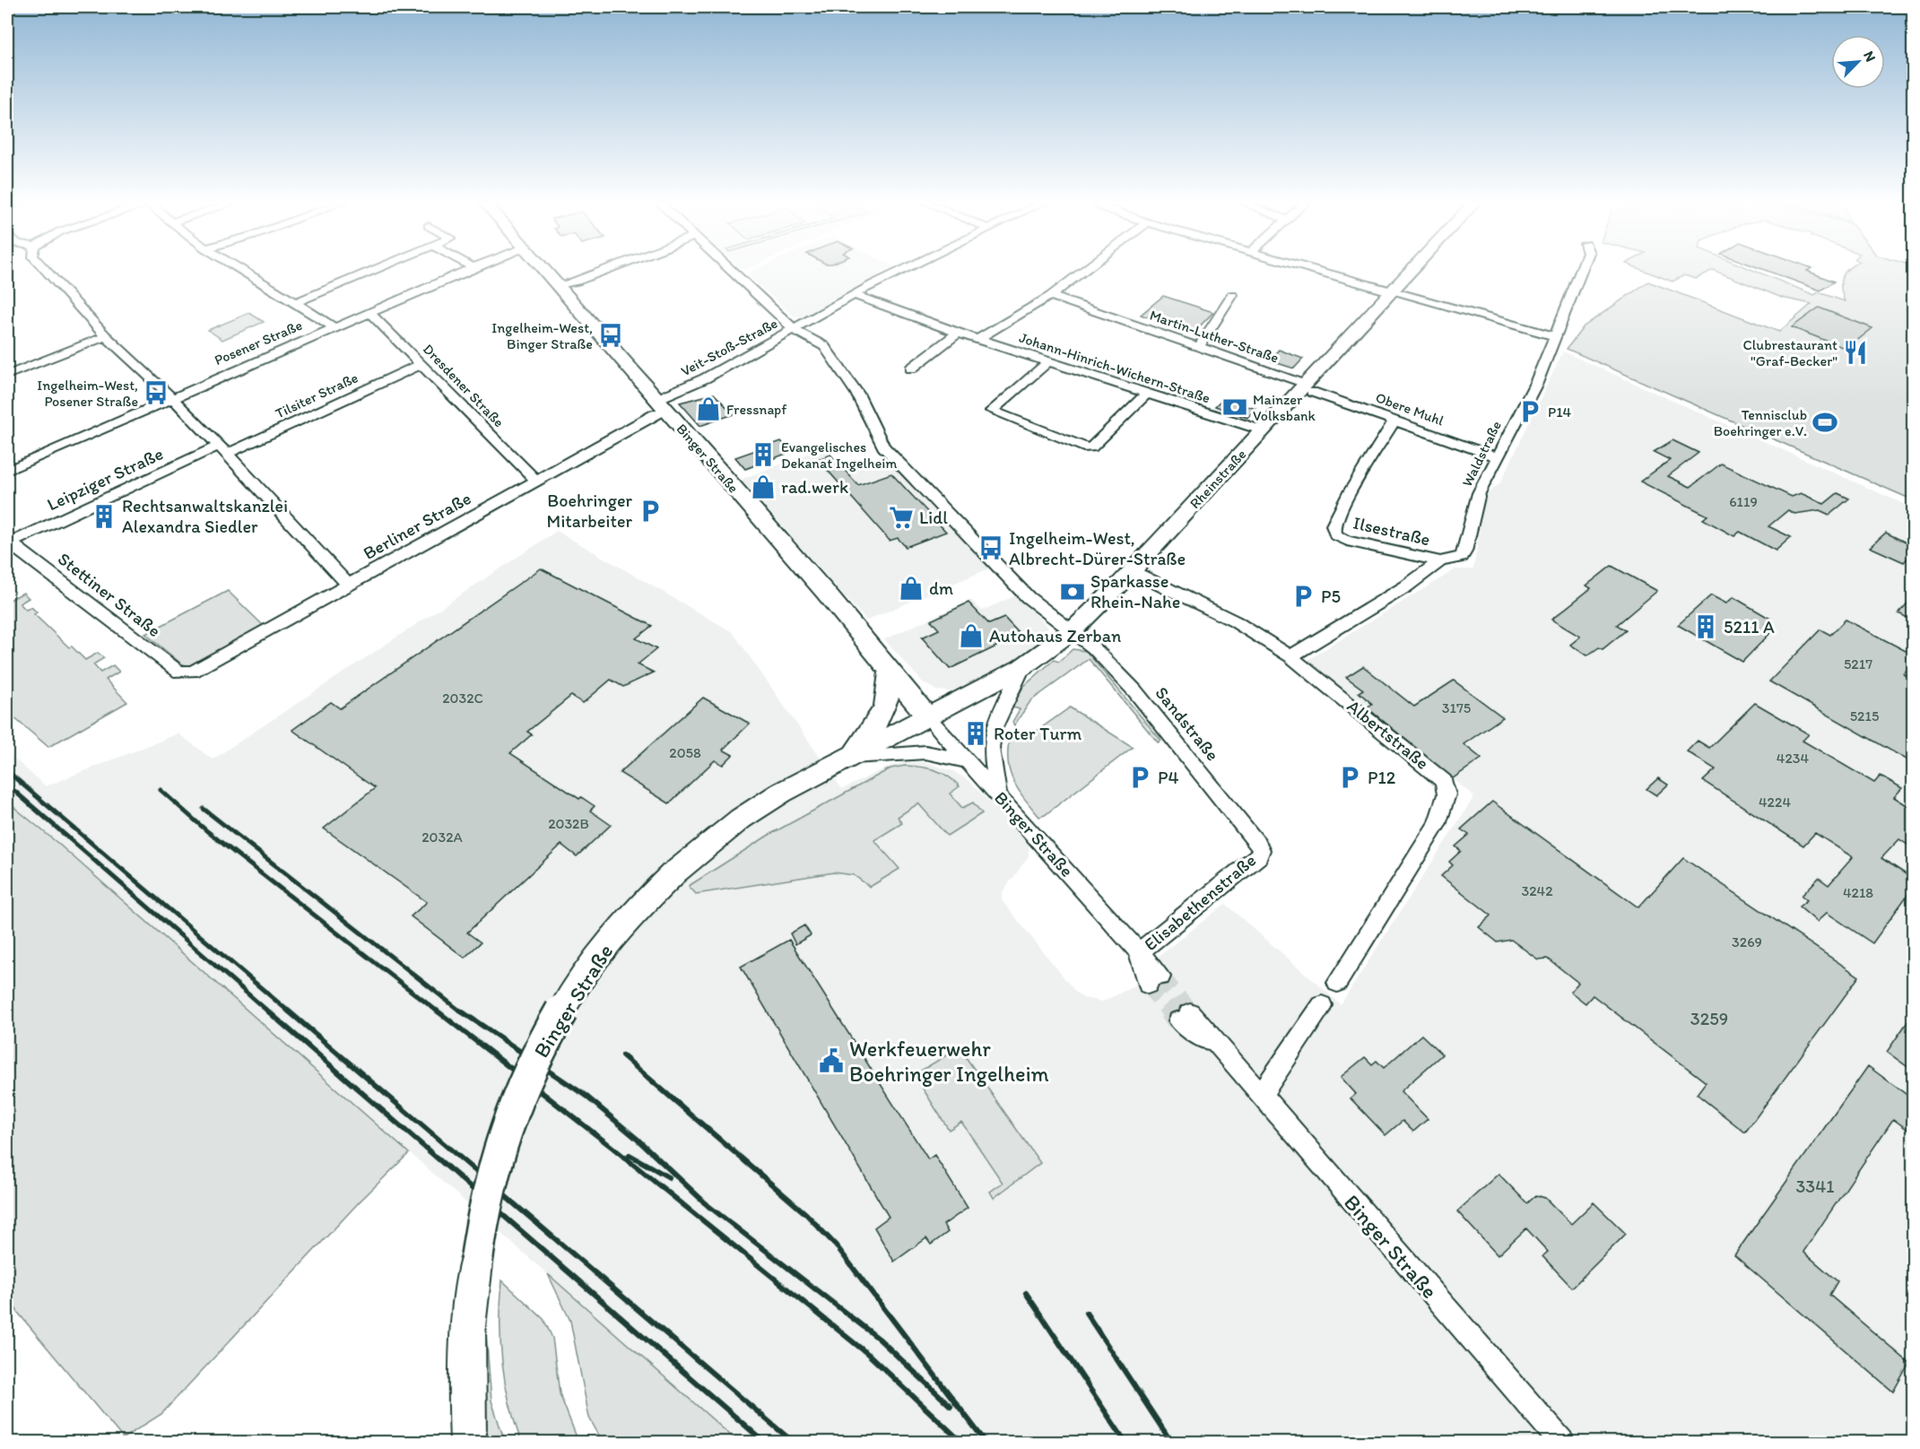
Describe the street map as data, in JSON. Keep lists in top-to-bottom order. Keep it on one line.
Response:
{"streets":{"main road":["Binger Straße","Rheinstraße"],"street":["Martin-Luther-Straße","Posener Straße","Veit-Stoß-Straße","Johann-Hinrich-Wichern-Straße","Dresdener Straße","Tilsiter Straße","Obere Muhl","Waldstraße","Leipziger Straße","Berliner Straße","Ilsestraße","Stettiner Straße","Sandstraße","Albertstraße","Elisabethenstraße"]},"crossings":[["Martin-Luther-Straße","Obere Muhl"],["Martin-Luther-Straße","Rheinstraße"],["Posener Straße","Dresdener Straße"],["Veit-Stoß-Straße","Johann-Hinrich-Wichern-Straße"],["Veit-Stoß-Straße","Binger Straße"],["Veit-Stoß-Straße","Berliner Straße"],["Veit-Stoß-Straße","Sandstraße"],["Johann-Hinrich-Wichern-Straße","Rheinstraße"],["Dresdener Straße","Tilsiter Straße"],["Dresdener Straße","Berliner Straße"],["Tilsiter Straße","Leipziger Straße"],["Obere Muhl","Waldstraße"],["Obere Muhl","Rheinstraße"],["Obere Muhl","Ilsestraße"],["Waldstraße","Ilsestraße"],["Waldstraße","Albertstraße"],["Binger Straße","Rheinstraße"],["Binger Straße","Berliner Straße"],["Binger Straße","Elisabethenstraße"],["Leipziger Straße","Stettiner Straße"],["Rheinstraße","Sandstraße"],["Rheinstraße","Albertstraße"],["Berliner Straße","Stettiner Straße"],["Sandstraße","Elisabethenstraße"]],"places":{"bus stop":["Ingelheim-West, Binger Straße","Ingelheim-West, Posener Straße","Ingelheim-West, Albrecht-Dürer-Straße"],"restaurant":["Clubrestaurant \"Graf-Becker\""],"bank":["Mainzer Volksbank","Sparkasse Rhein-Nahe"],"shop":["Fressnapf","rad.werk","dm","Autohaus Zerban"],"parking":["P14","Boehringer Mitarbeiter","P5","P4","P12"],"sports":["Tennisclub Boehringer e.V."],"building":["Evangelisches Dekanat Ingelheim","Rechtsanwaltskanzlei Alexandra Siedler","5211 A","Roter Turm"],"supermarket":["Lidl"],"public building":["Werkfeuerwehr Boehringer Ingelheim"]},"house_numbers":["6119","5217","2032C","3175","5215","2058","4234","4224","2032B","2032A","3242","4218","3269","3259","3341"],"north":"top right"}
